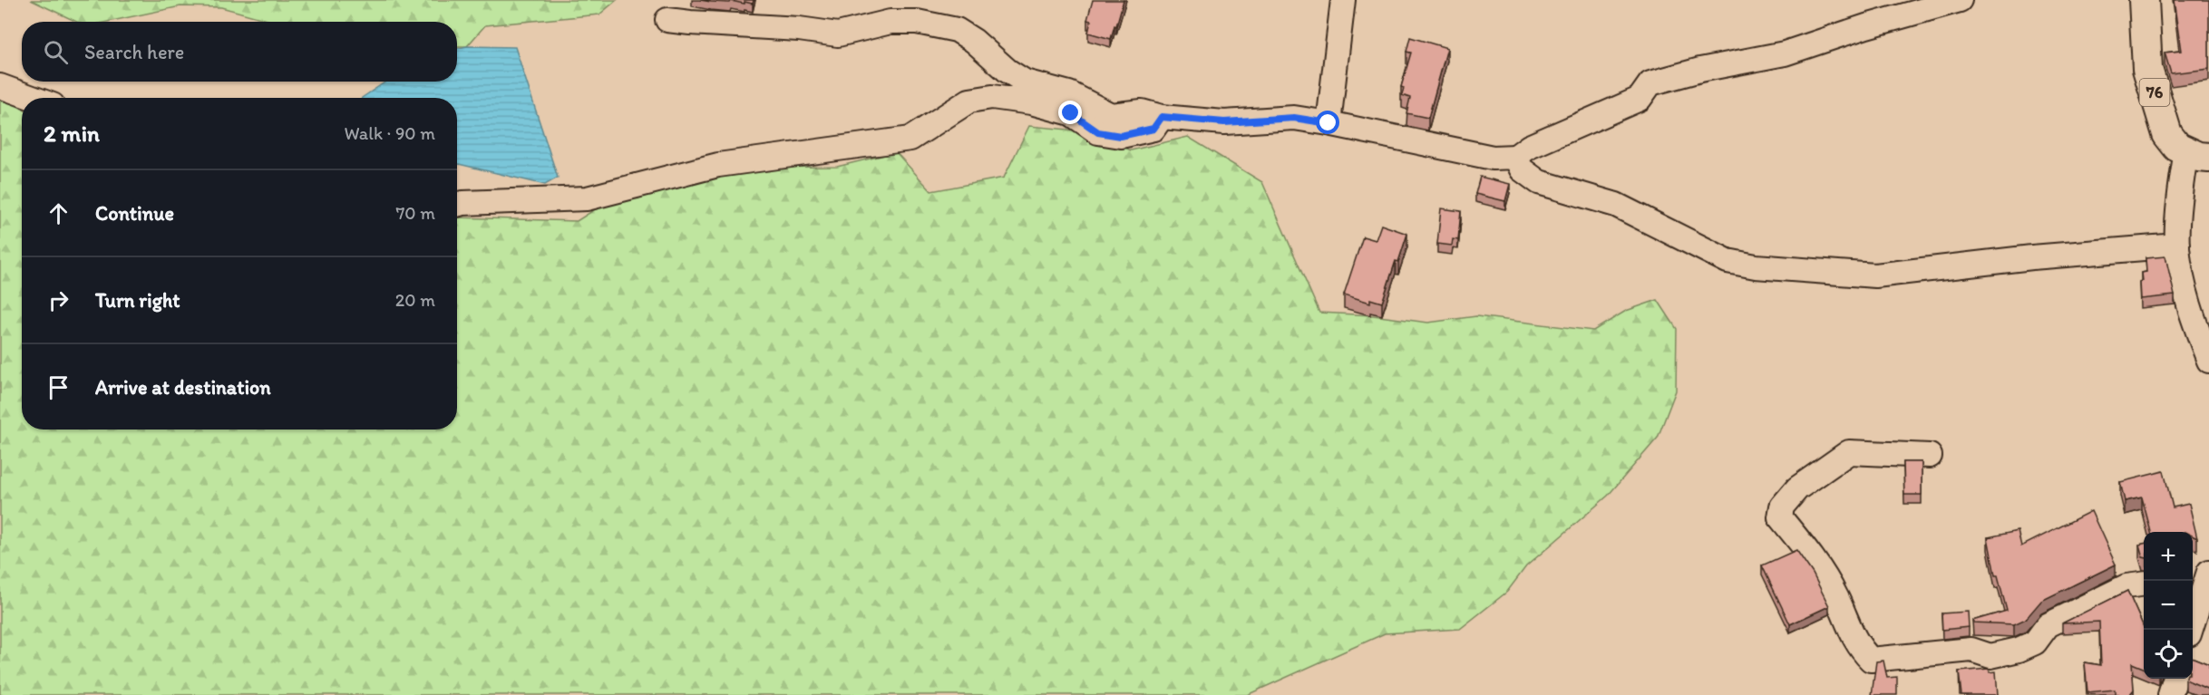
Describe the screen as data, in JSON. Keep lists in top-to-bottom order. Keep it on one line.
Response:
{"streets":{"main road":["76"]},"page":{"search":"Search here","heading":["2 min","Walk · 90 m"],"list":[["Continue","70 m"],["Turn right","20 m"],"Arrive at destination"],"map_buttons":["+","−"]}}
